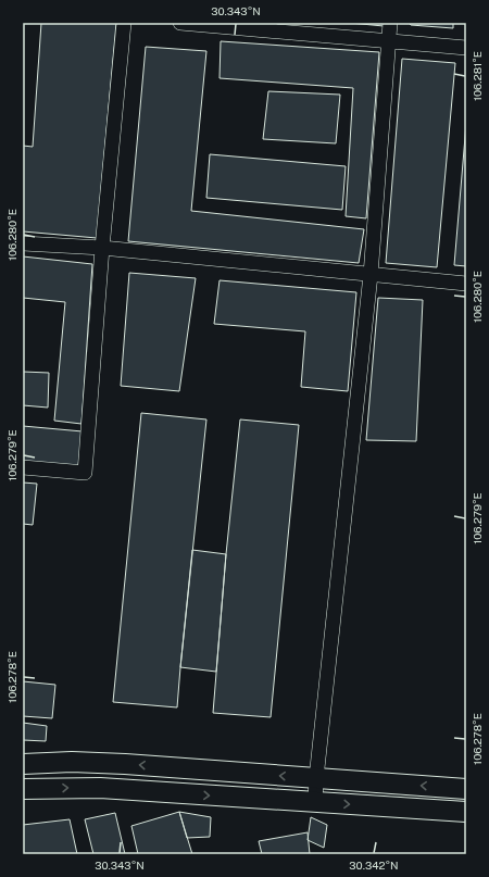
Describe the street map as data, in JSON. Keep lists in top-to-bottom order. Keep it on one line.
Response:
{"coordinates":["30.343°N","106.281°E","106.280°E","106.279°E","106.278°E","30.342°N"]}
